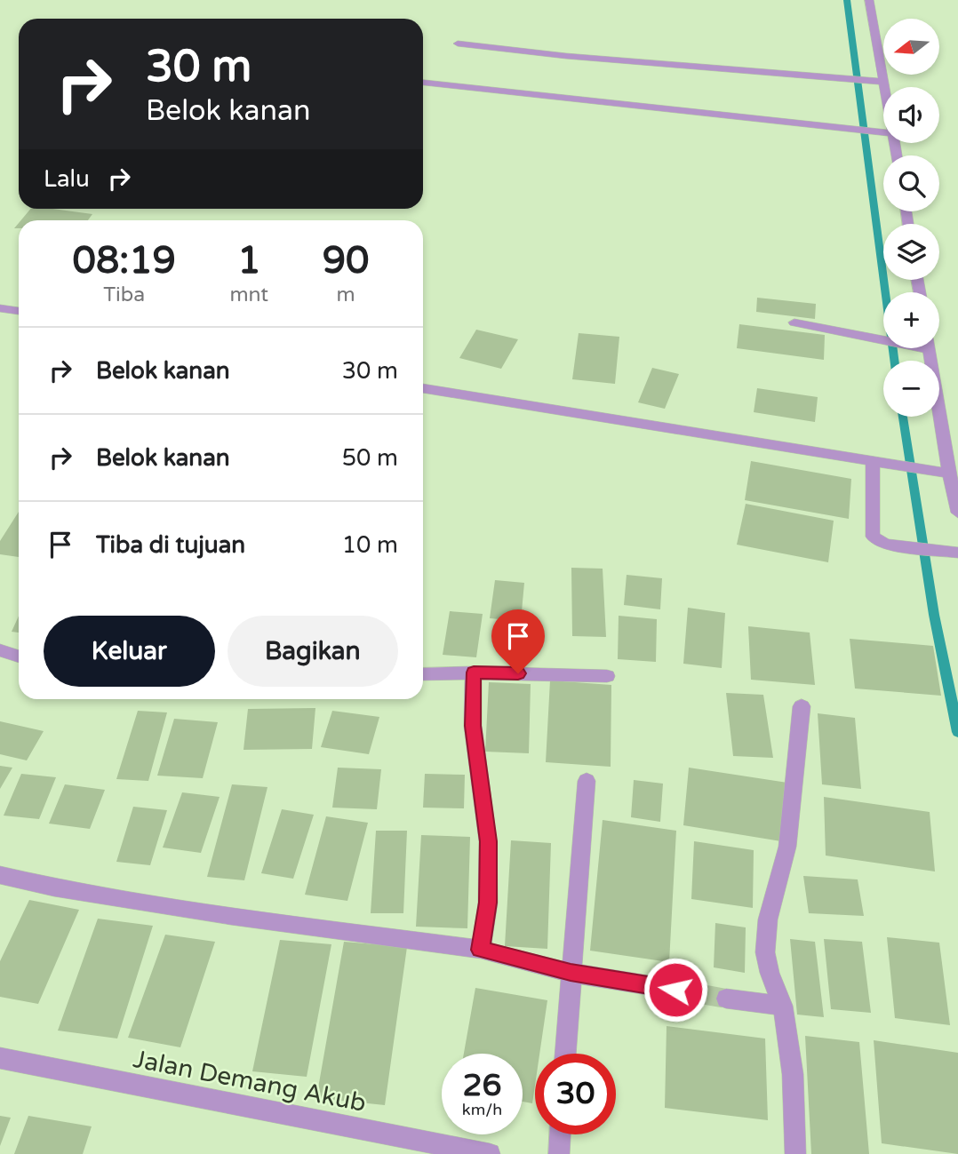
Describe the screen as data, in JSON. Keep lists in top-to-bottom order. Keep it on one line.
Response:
{"streets":{"street":["Jalan Demang Akub"]},"north":"left","page":{"map_buttons":["+","−"],"turn":["30 m","Belok kanan"],"then":"Lalu","eta":["08:19","Tiba","1","mnt","90","m"],"list":[{"name":"Belok kanan","value":"30 m"},{"name":"Belok kanan","value":"50 m"},{"name":"Tiba di tujuan","value":"10 m"}],"buttons":["Keluar","Bagikan"],"speed":"26 km/h","limit":"30"}}
